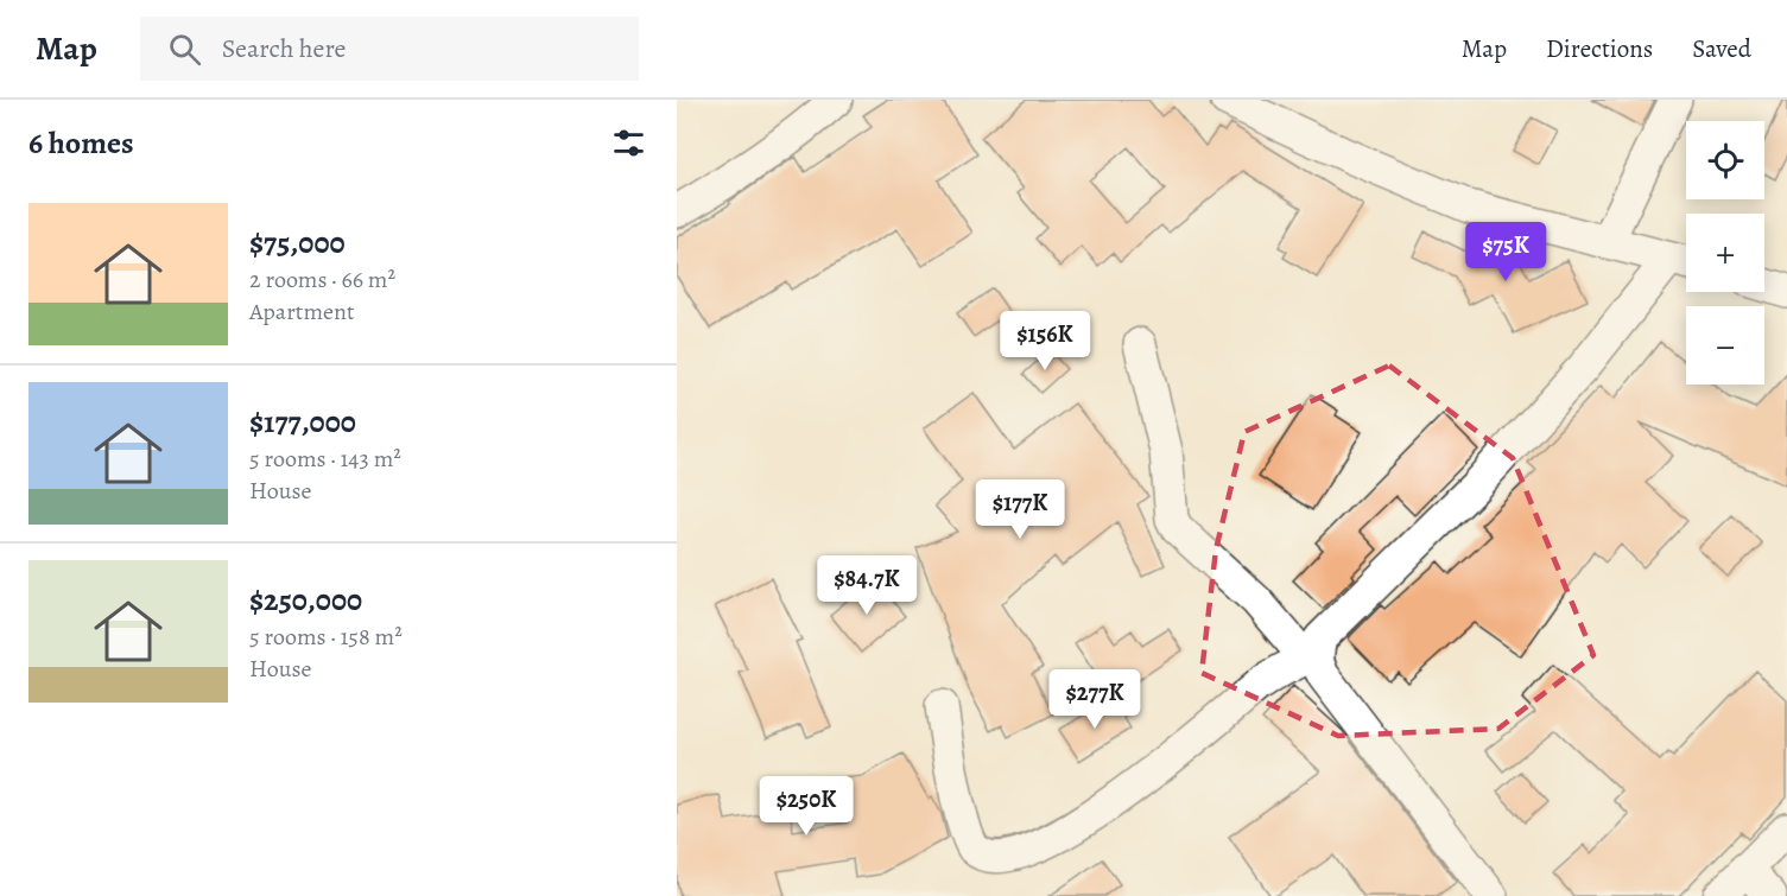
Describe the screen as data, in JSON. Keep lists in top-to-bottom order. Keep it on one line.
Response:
{"page":{"header":"Map","search":"Search here","nav":["Map","Directions","Saved"],"heading":"6 homes","map_buttons":["+","−"],"list":[{"name":"$75,000","note":"2 rooms · 66 m² · Apartment"},{"name":"$177,000","note":"5 rooms · 143 m² · House"},{"name":"$250,000","note":"5 rooms · 158 m² · House"}],"price":["$75K","$156K","$177K","$84.7K","$277K","$250K"]}}
